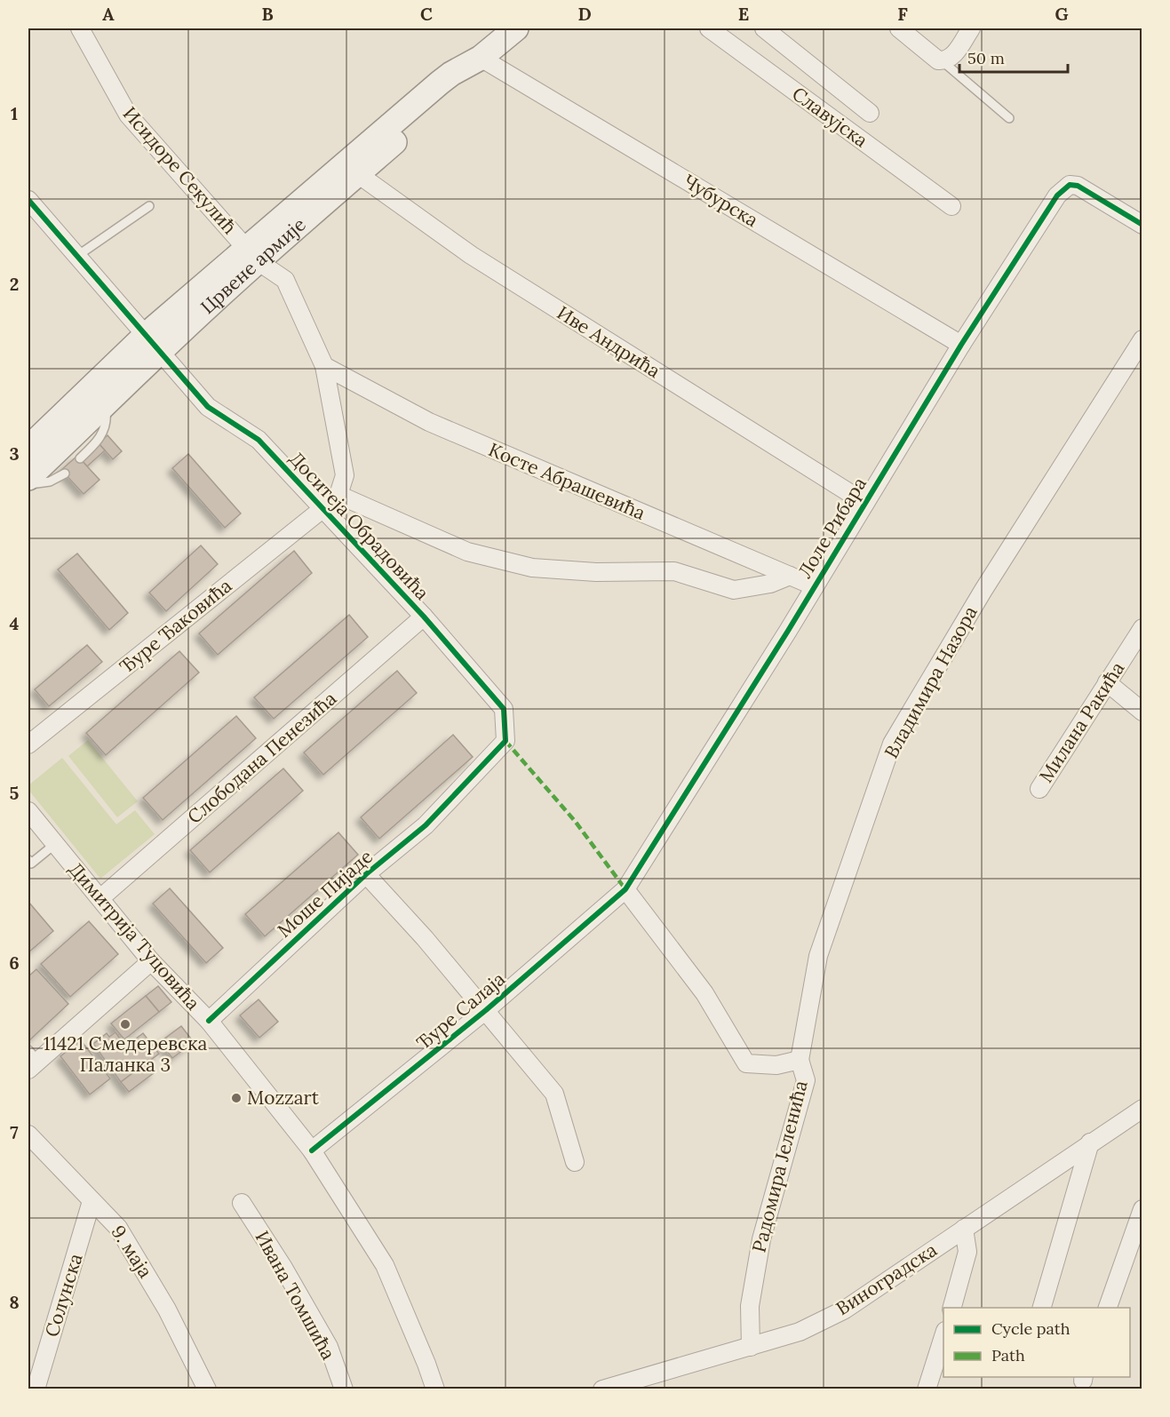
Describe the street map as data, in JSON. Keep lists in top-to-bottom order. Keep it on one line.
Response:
{"streets":{"main road":["Црвене армије"],"street":["Славујска","Исидоре Секулић","Чубурска","Иве Андрића","Косте Абрашевића","Доситеја Обрадовића","Лоле Рибара","Ђуре Ђаковића","Владимира Назора","Милана Ракића","Слободана Пенезића","Моше Пијаде","Димитрија Туцовића","Ђуре Салаја","Радомира Јеленића","9. маја","Виноградска","Солунска","Ивана Томшића"]},"crossings":[["Исидоре Секулић","Црвене армије"],["Чубурска","Црвене армије"],["Чубурска","Лоле Рибара"],["Црвене армије","Иве Андрића"],["Црвене армије","Доситеја Обрадовића"],["Иве Андрића","Лоле Рибара"],["Косте Абрашевића","Доситеја Обрадовића"],["Косте Абрашевића","Лоле Рибара"],["Доситеја Обрадовића","Ђуре Ђаковића"],["Доситеја Обрадовића","Слободана Пенезића"],["Доситеја Обрадовића","Моше Пијаде"],["Лоле Рибара","Ђуре Салаја"],["Лоле Рибара","Радомира Јеленића"],["Владимира Назора","Радомира Јеленића"],["Слободана Пенезића","Димитрија Туцовића"],["Моше Пијаде","Димитрија Туцовића"],["Димитрија Туцовића","Ђуре Салаја"],["Ђуре Салаја","Радомира Јеленића"],["Радомира Јеленића","Виноградска"],["9. маја","Солунска"]],"places":["11421 Смедеревска Паланка 3","Mozzart"],"legend":["Cycle path","Path"],"scale_bar":"50 m","grid":{"columns":["A","B","C","D","E","F","G"],"rows":["1","2","3","4","5","6","7","8"]}}
